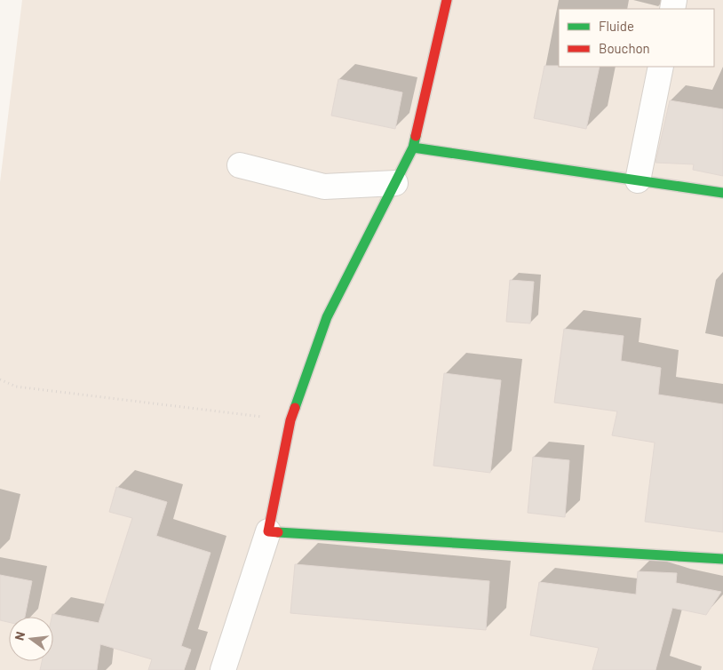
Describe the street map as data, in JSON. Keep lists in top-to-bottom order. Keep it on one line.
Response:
{"legend":["Fluide","Bouchon"],"north":"left"}
